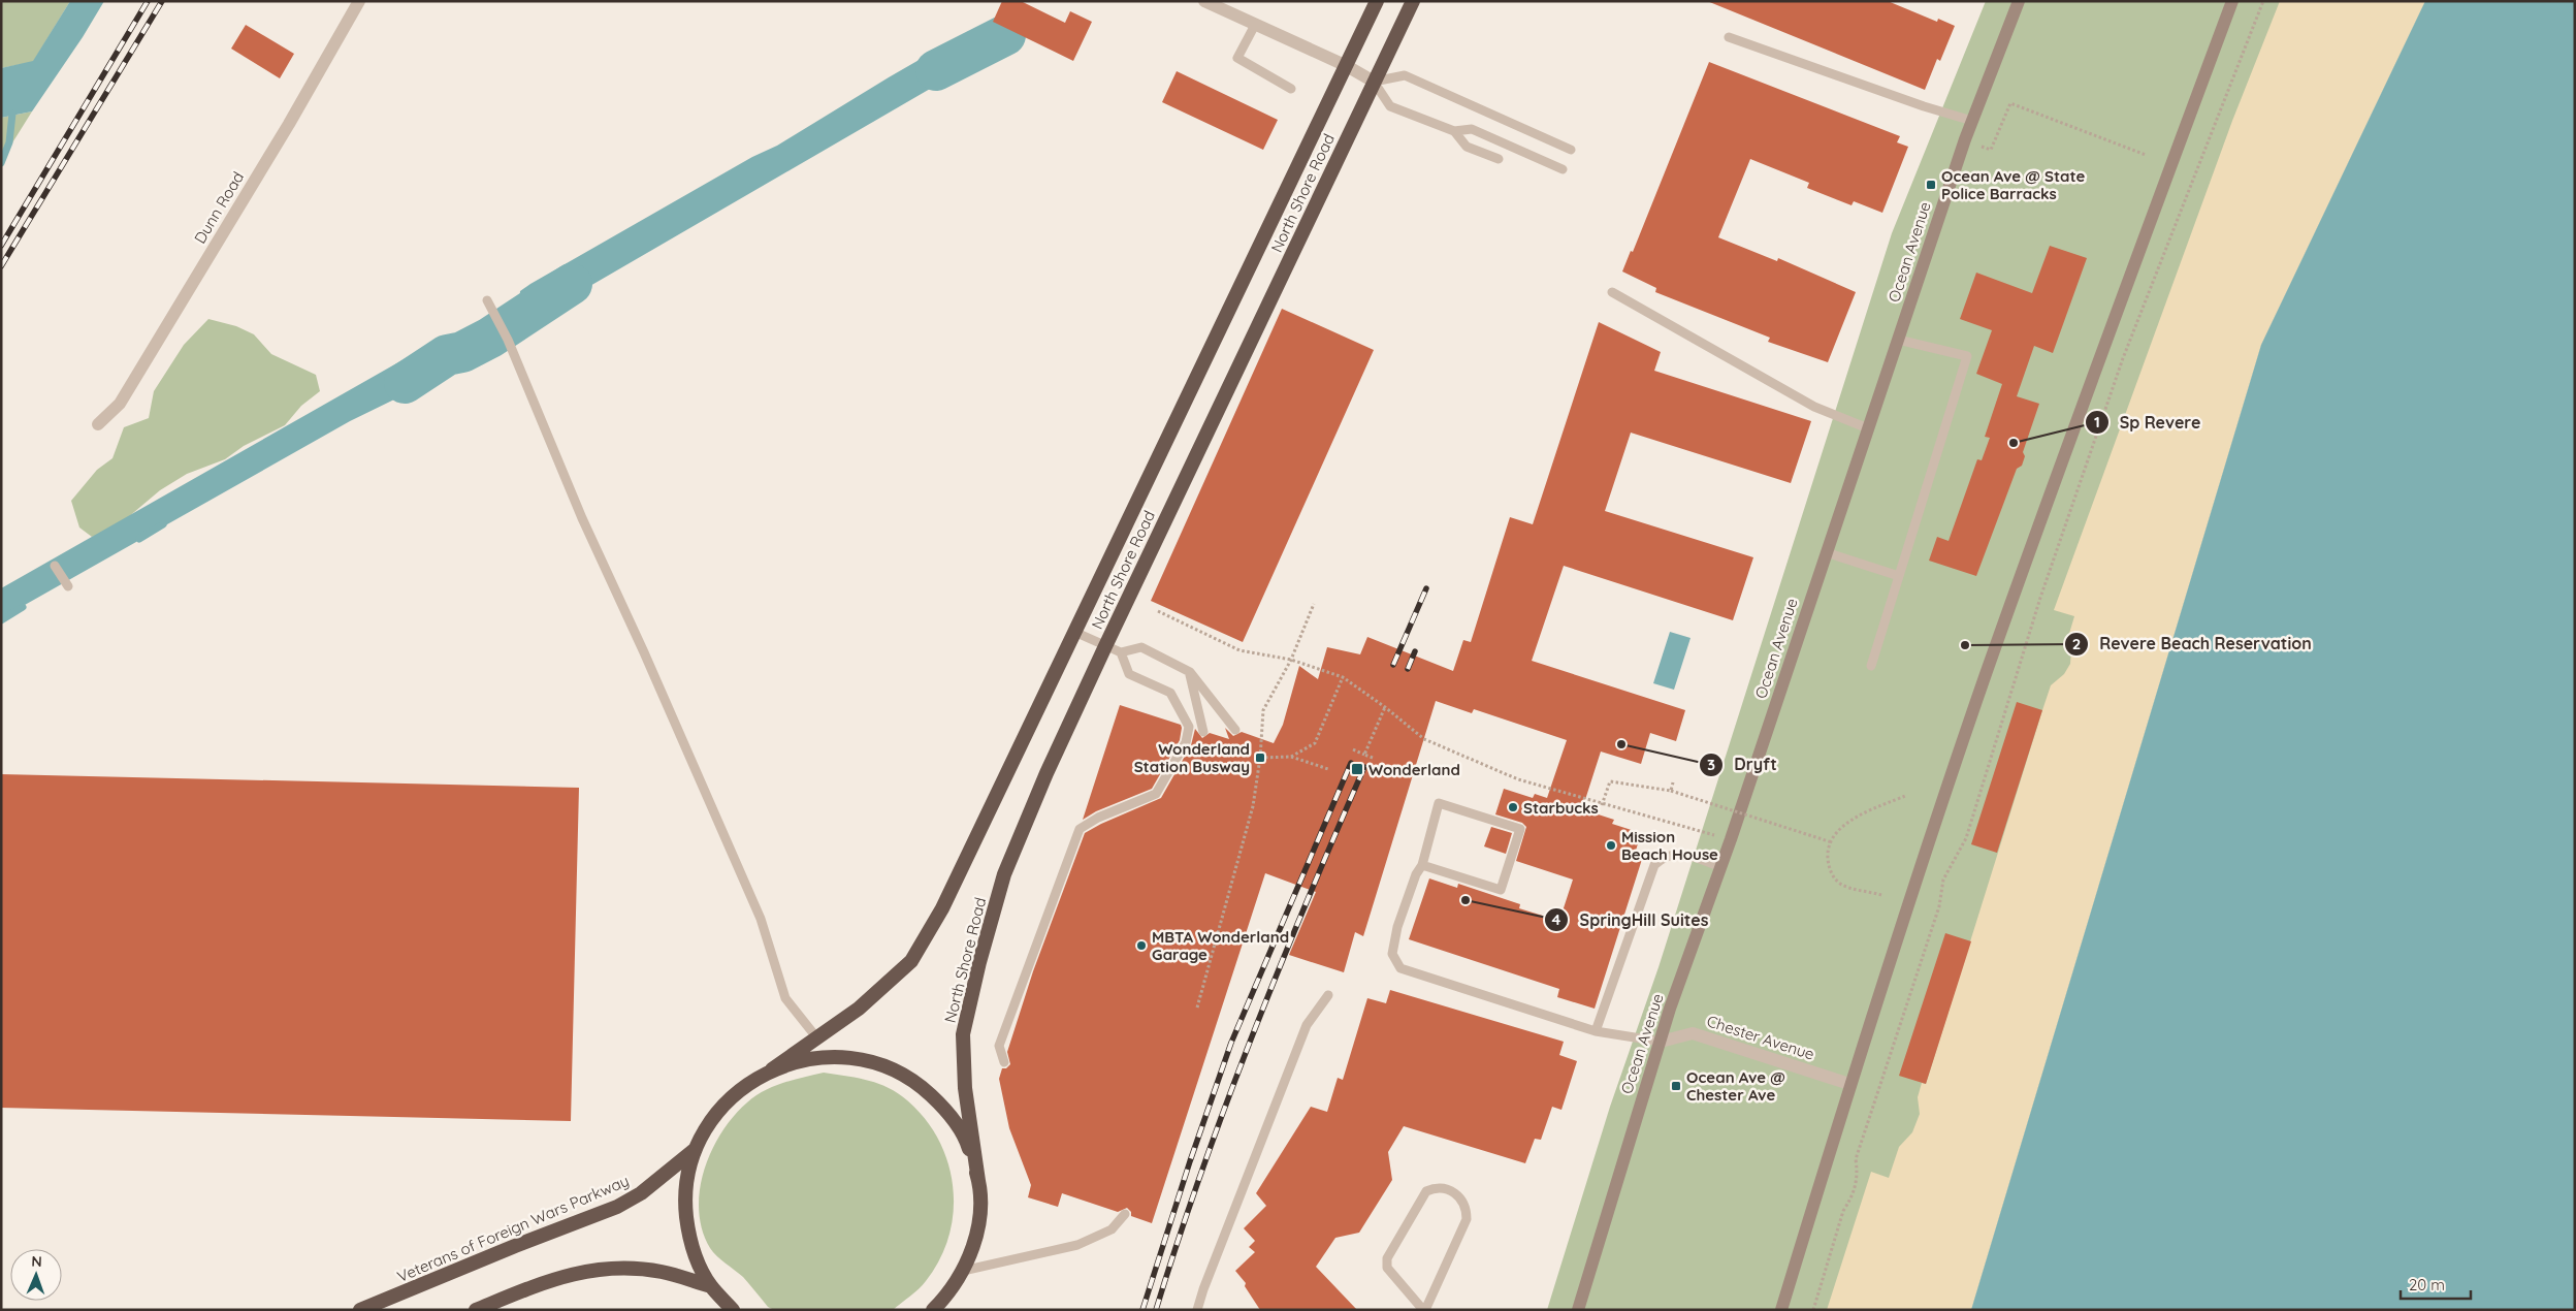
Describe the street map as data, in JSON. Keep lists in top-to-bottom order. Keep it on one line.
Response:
{"streets":{"highway":["North Shore Road","Veterans of Foreign Wars Parkway"],"main road":["Ocean Avenue"],"street":["Dunn Road","Chester Avenue"]},"crossings":[["Ocean Avenue","Chester Avenue"]],"places":{"transit":["Ocean Ave @ State Police Barracks","Wonderland Station Busway","Wonderland","Ocean Ave @ Chester Ave"],"other":["Sp Revere","Revere Beach Reservation","Dryft","Starbucks","Mission Beach House","SpringHill Suites","MBTA Wonderland Garage"]},"scale_bar":"20 m","north":"top"}
